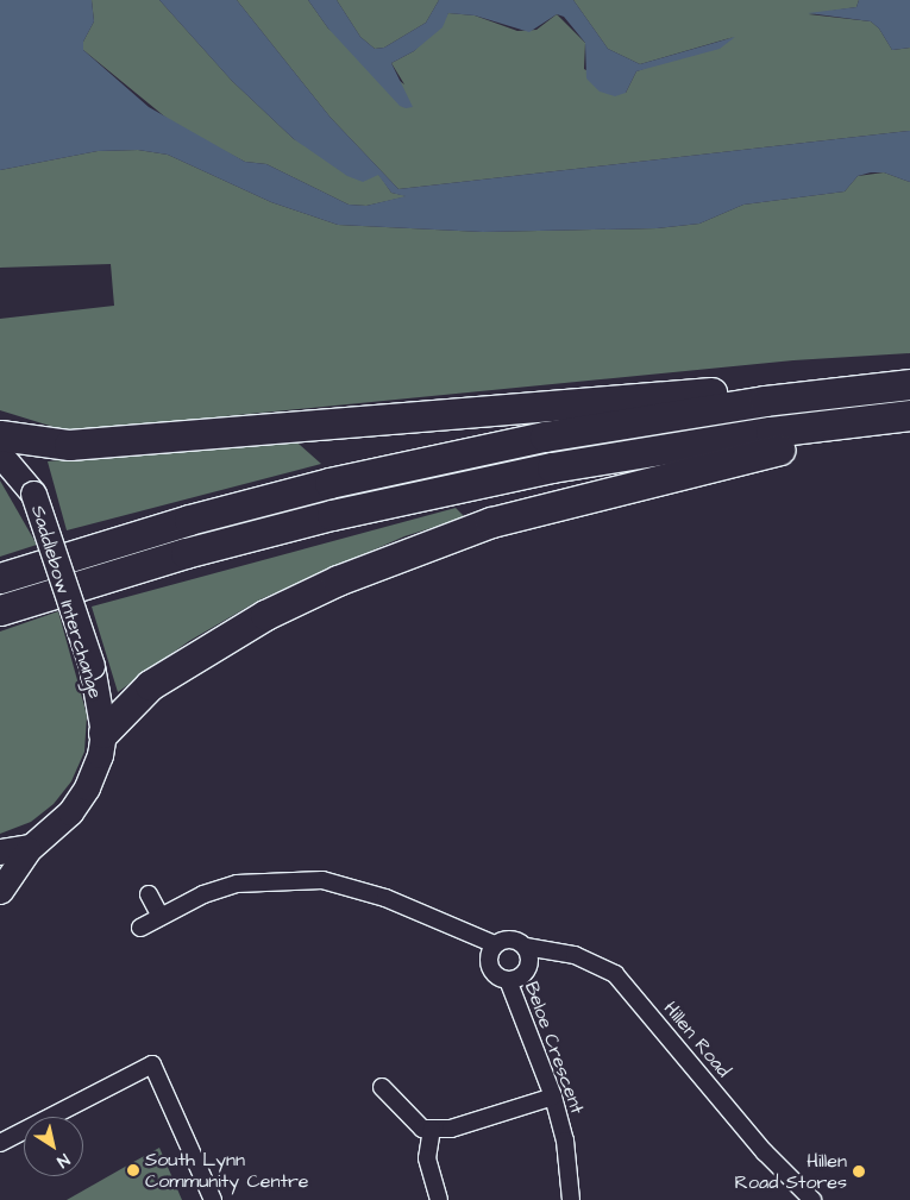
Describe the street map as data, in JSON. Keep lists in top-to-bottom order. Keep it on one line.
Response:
{"streets":{"main road":["Saddlebow Interchange"],"street":["Hillen Road","Beloe Crescent"]},"crossings":[["Hillen Road","Beloe Crescent"]],"places":["South Lynn Community Centre","Hillen Road Stores"],"north":"bottom right"}
